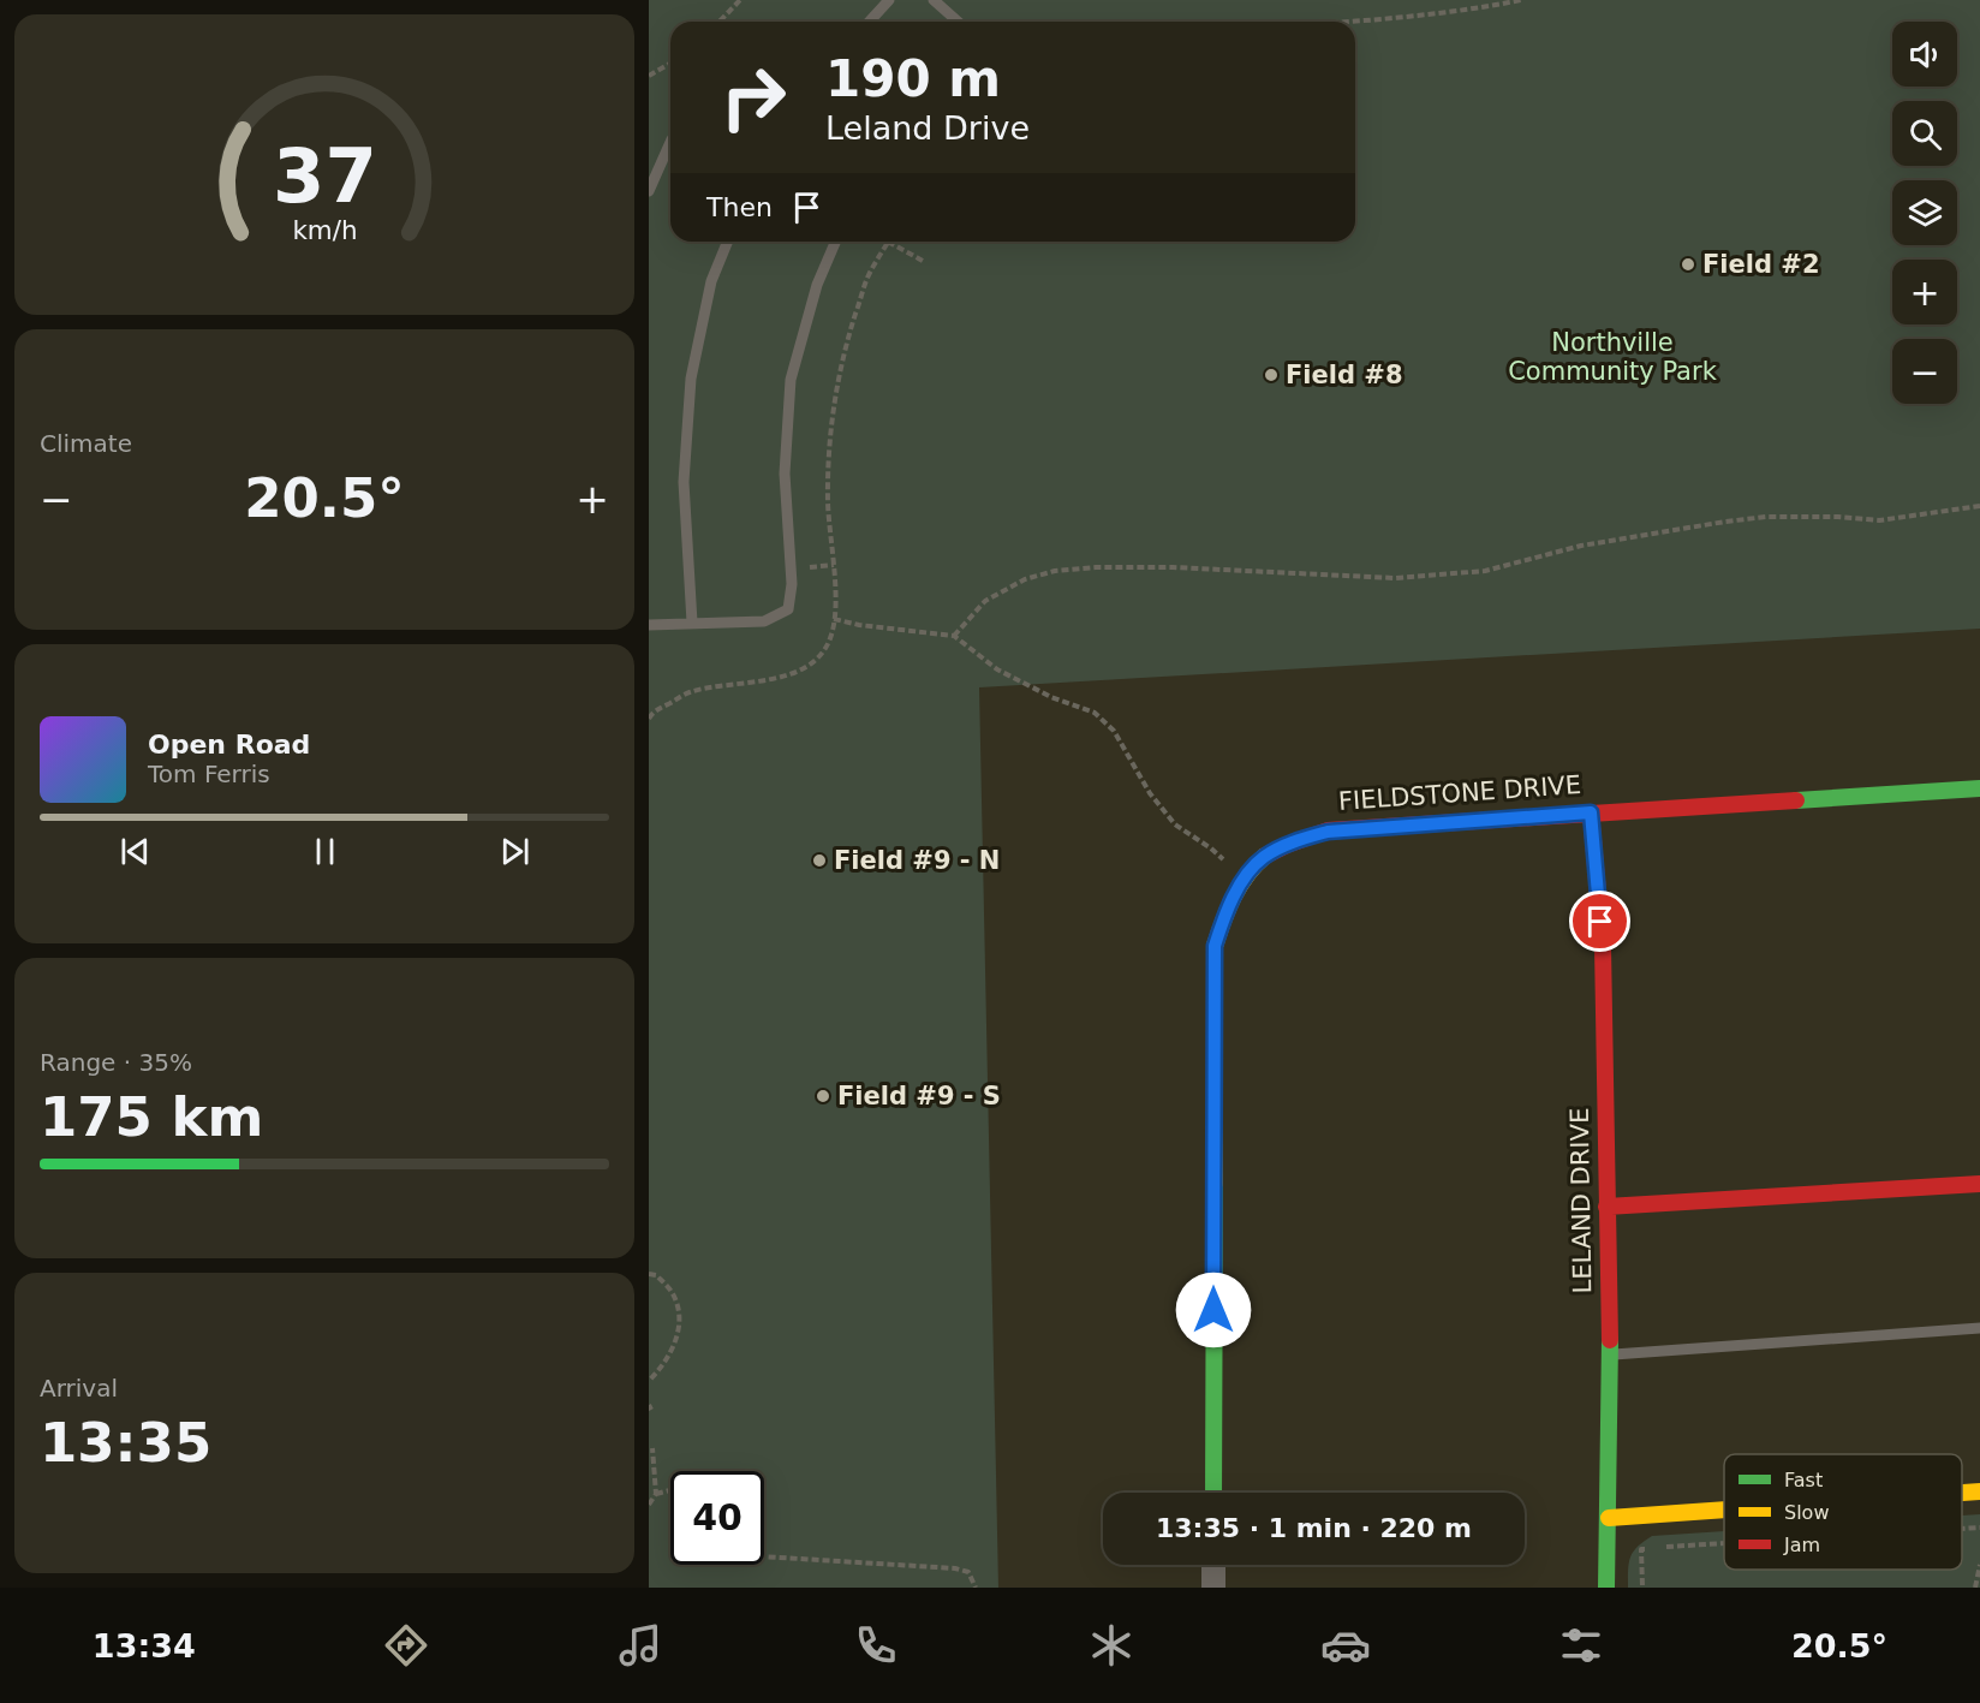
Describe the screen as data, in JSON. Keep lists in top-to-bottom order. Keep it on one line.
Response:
{"streets":{"street":["FIELDSTONE DRIVE","LELAND DRIVE"]},"crossings":[["FIELDSTONE DRIVE","LELAND DRIVE"]],"parks":["Northville Community Park"],"places":["Field #2","Field #8","Field #9 - N","Field #9 - S"],"legend":["Fast","Slow","Jam"],"page":{"map_buttons":["+","−"],"turn":["190 m","Leland Drive"],"then":"Then","tile":["Climate",["Range · 35%","175 km"],["Arrival","13:35"]],"heat":["−","20.5°","+"],"song":["Open Road","Tom Ferris"],"limit":"40","trip":"13:35 · 1 min · 220 m","tabs":["13:34","20.5°"],"gauge":["37","km/h"]}}
